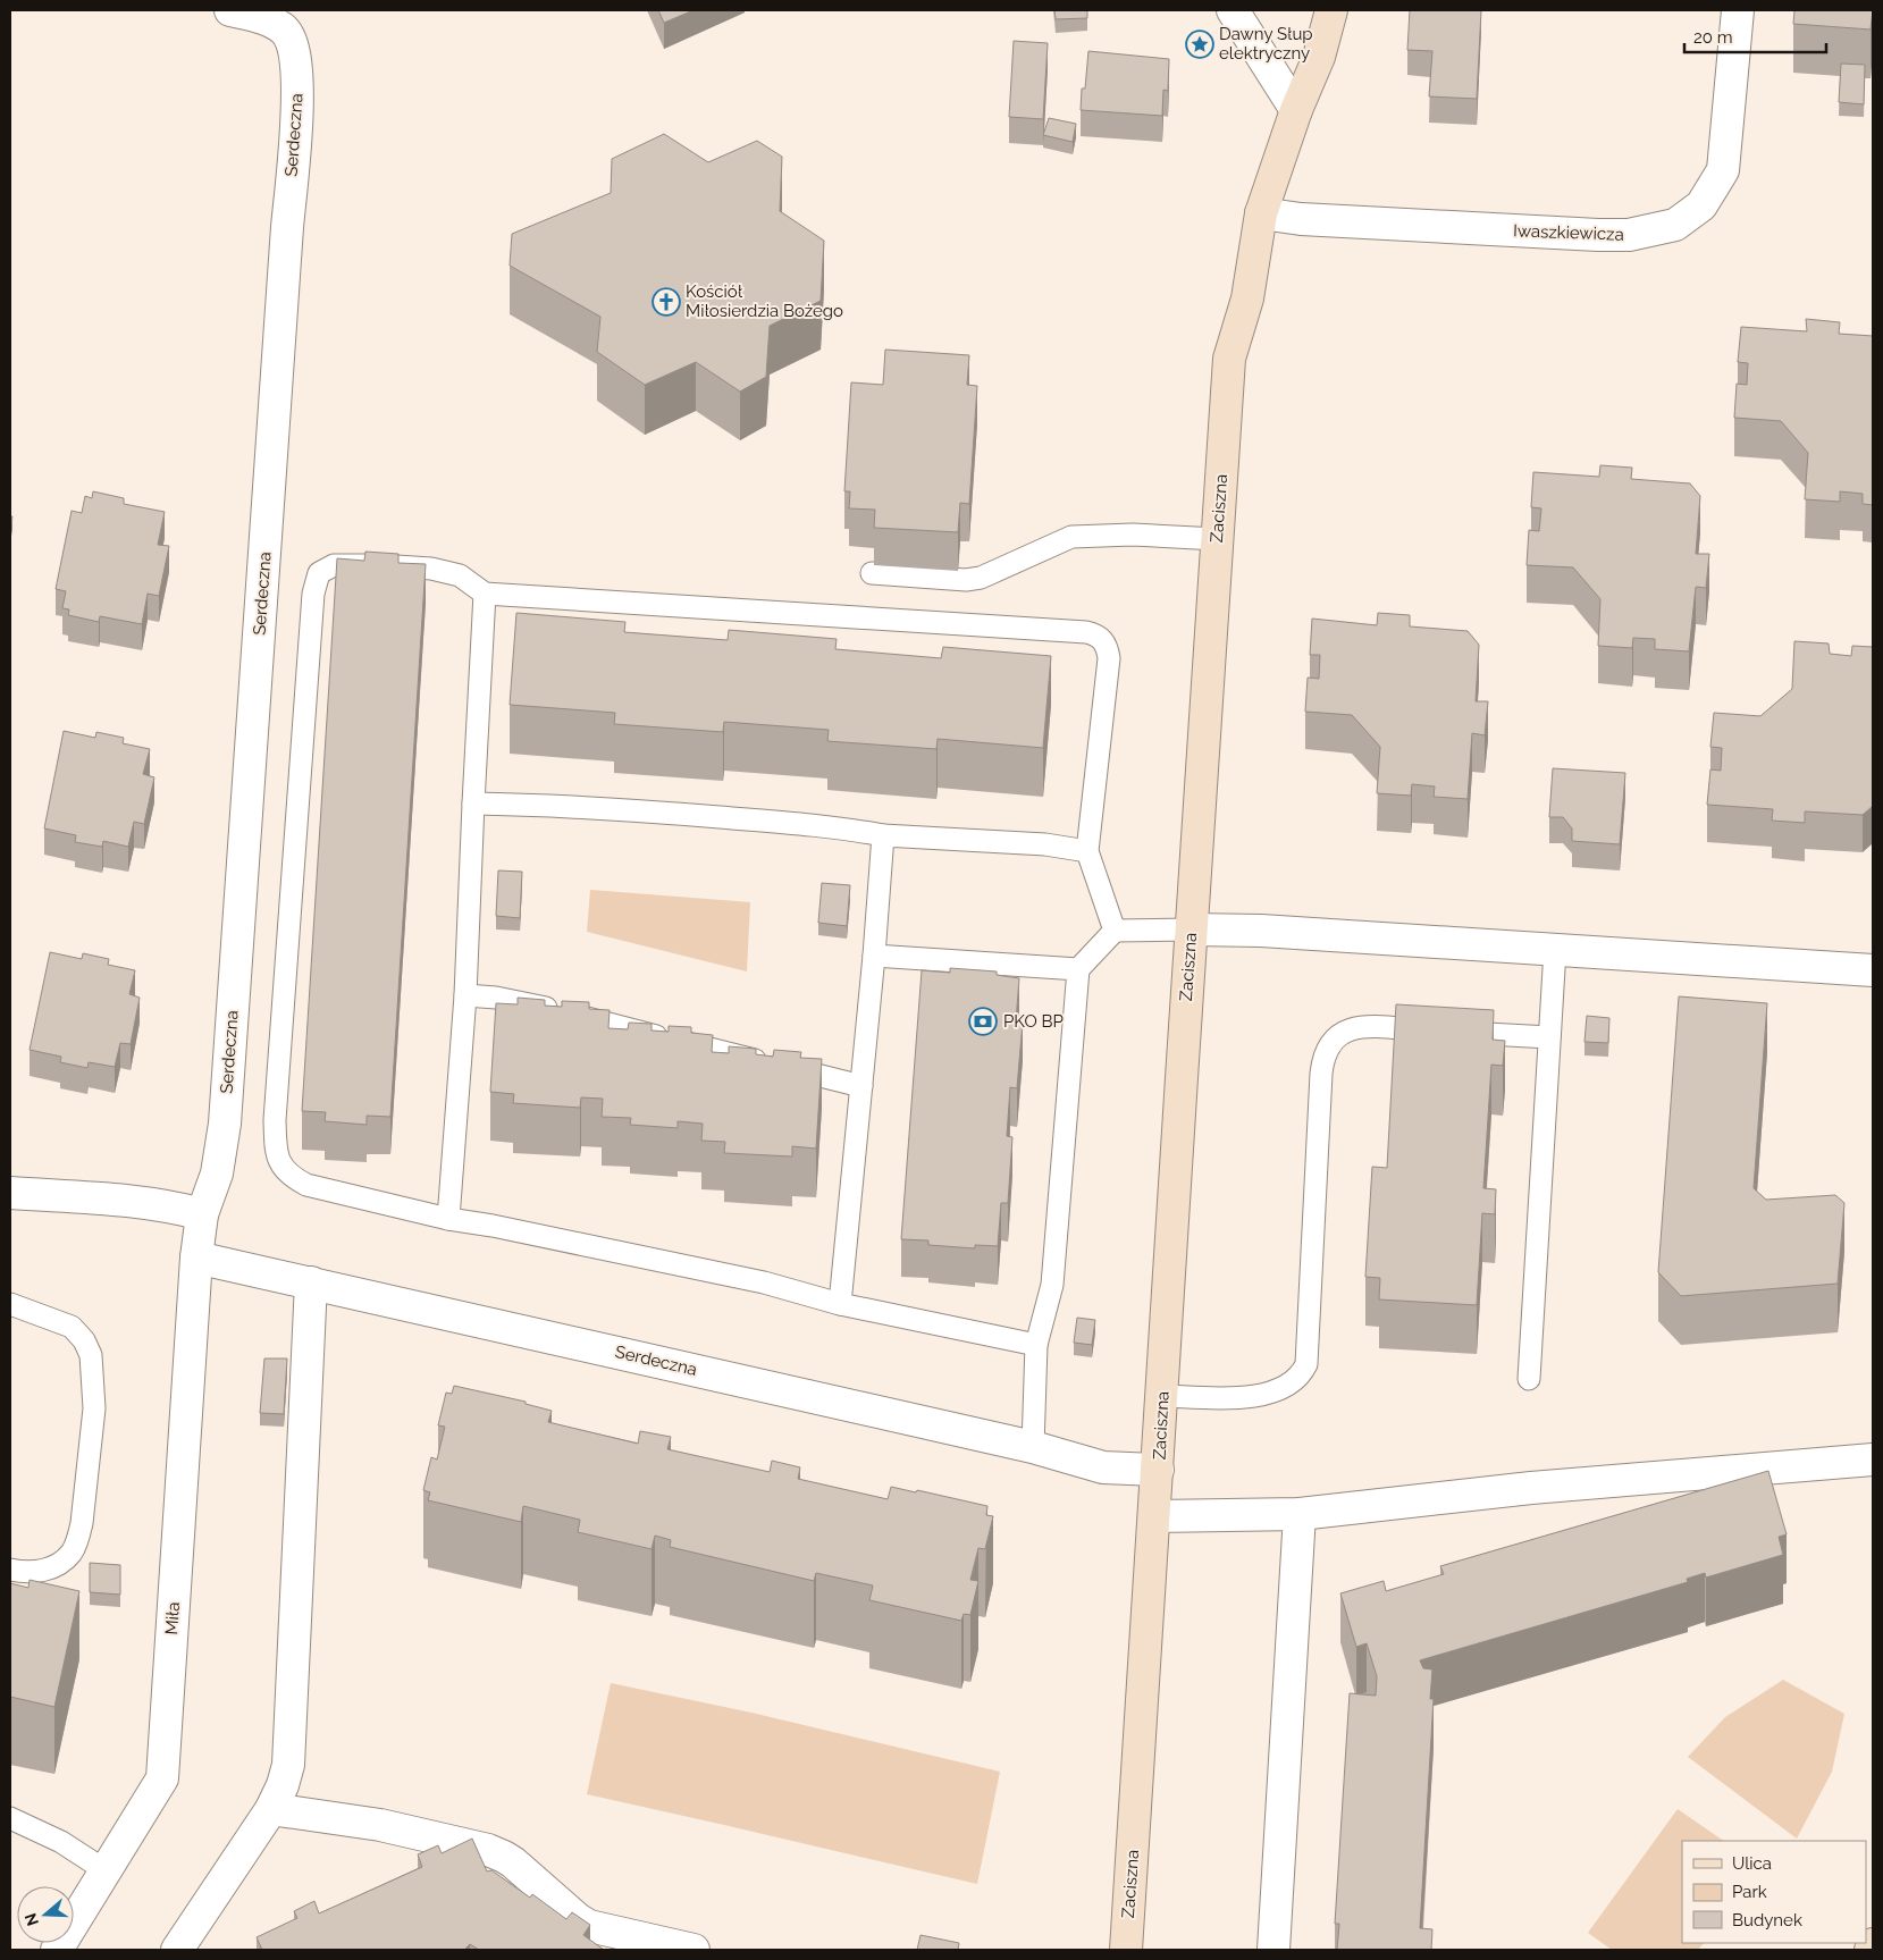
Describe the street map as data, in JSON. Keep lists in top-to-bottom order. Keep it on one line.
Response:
{"streets":{"street":["Serdeczna","Iwaszkiewicza","Zaciszna","Miła"]},"crossings":[["Serdeczna","Zaciszna"],["Serdeczna","Miła"],["Iwaszkiewicza","Zaciszna"]],"places":{"place":["Dawny Słup elektryczny"],"church":["Kościół Miłosierdzia Bożego"],"bank":["PKO BP"]},"legend":["Ulica","Park","Budynek"],"scale_bar":"20 m","north":"left"}
